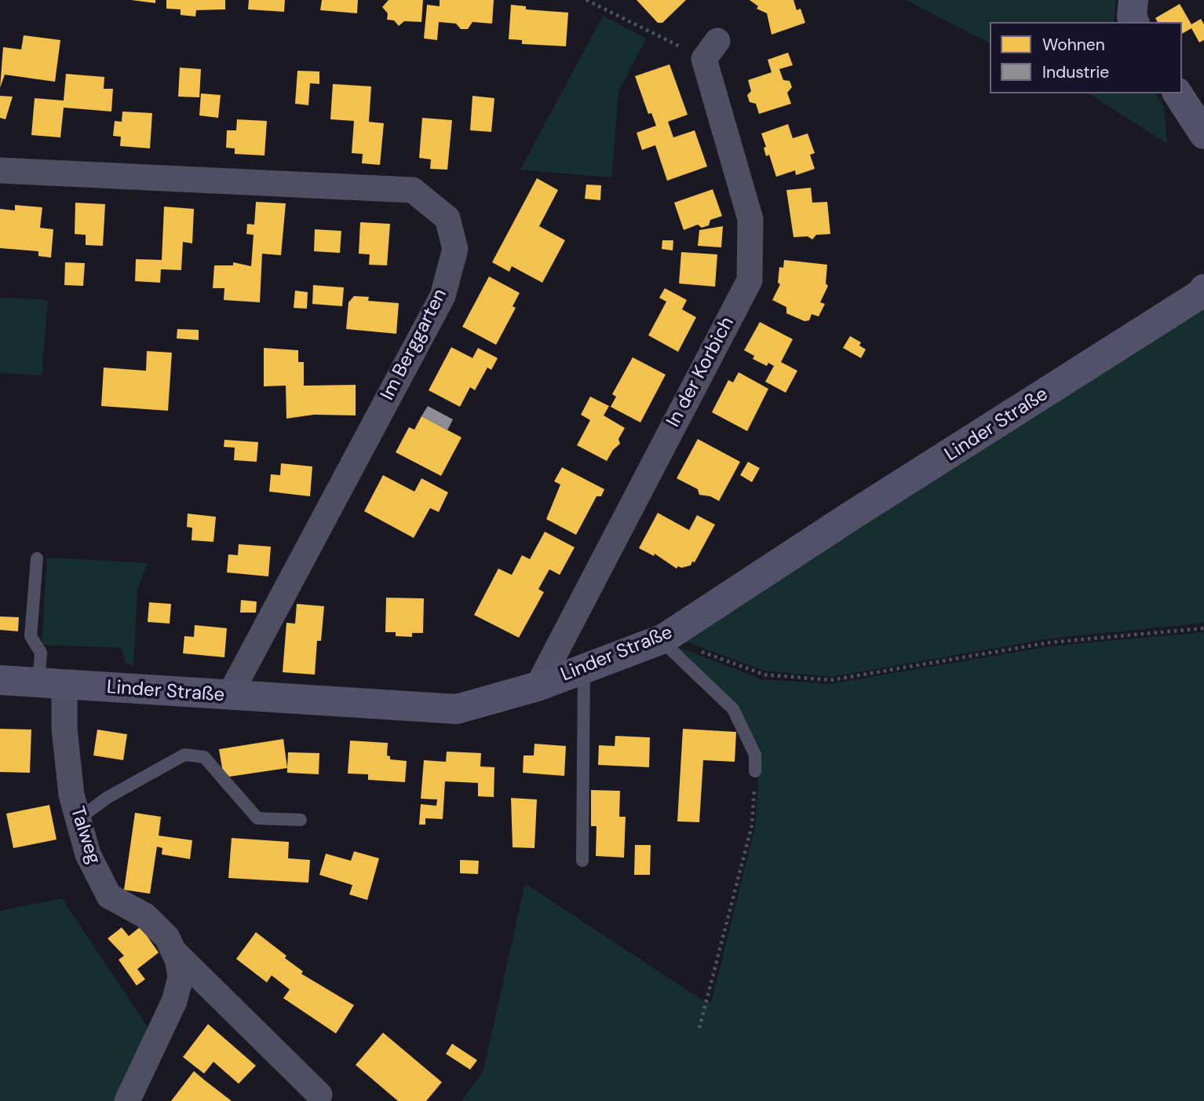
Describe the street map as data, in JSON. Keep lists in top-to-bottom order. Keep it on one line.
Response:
{"streets":{"street":["Im Berggarten","In der Korbich","Linder Straße","Talweg"]},"crossings":[["Im Berggarten","Linder Straße"],["In der Korbich","Linder Straße"],["Linder Straße","Talweg"]],"legend":["Wohnen","Industrie"]}
